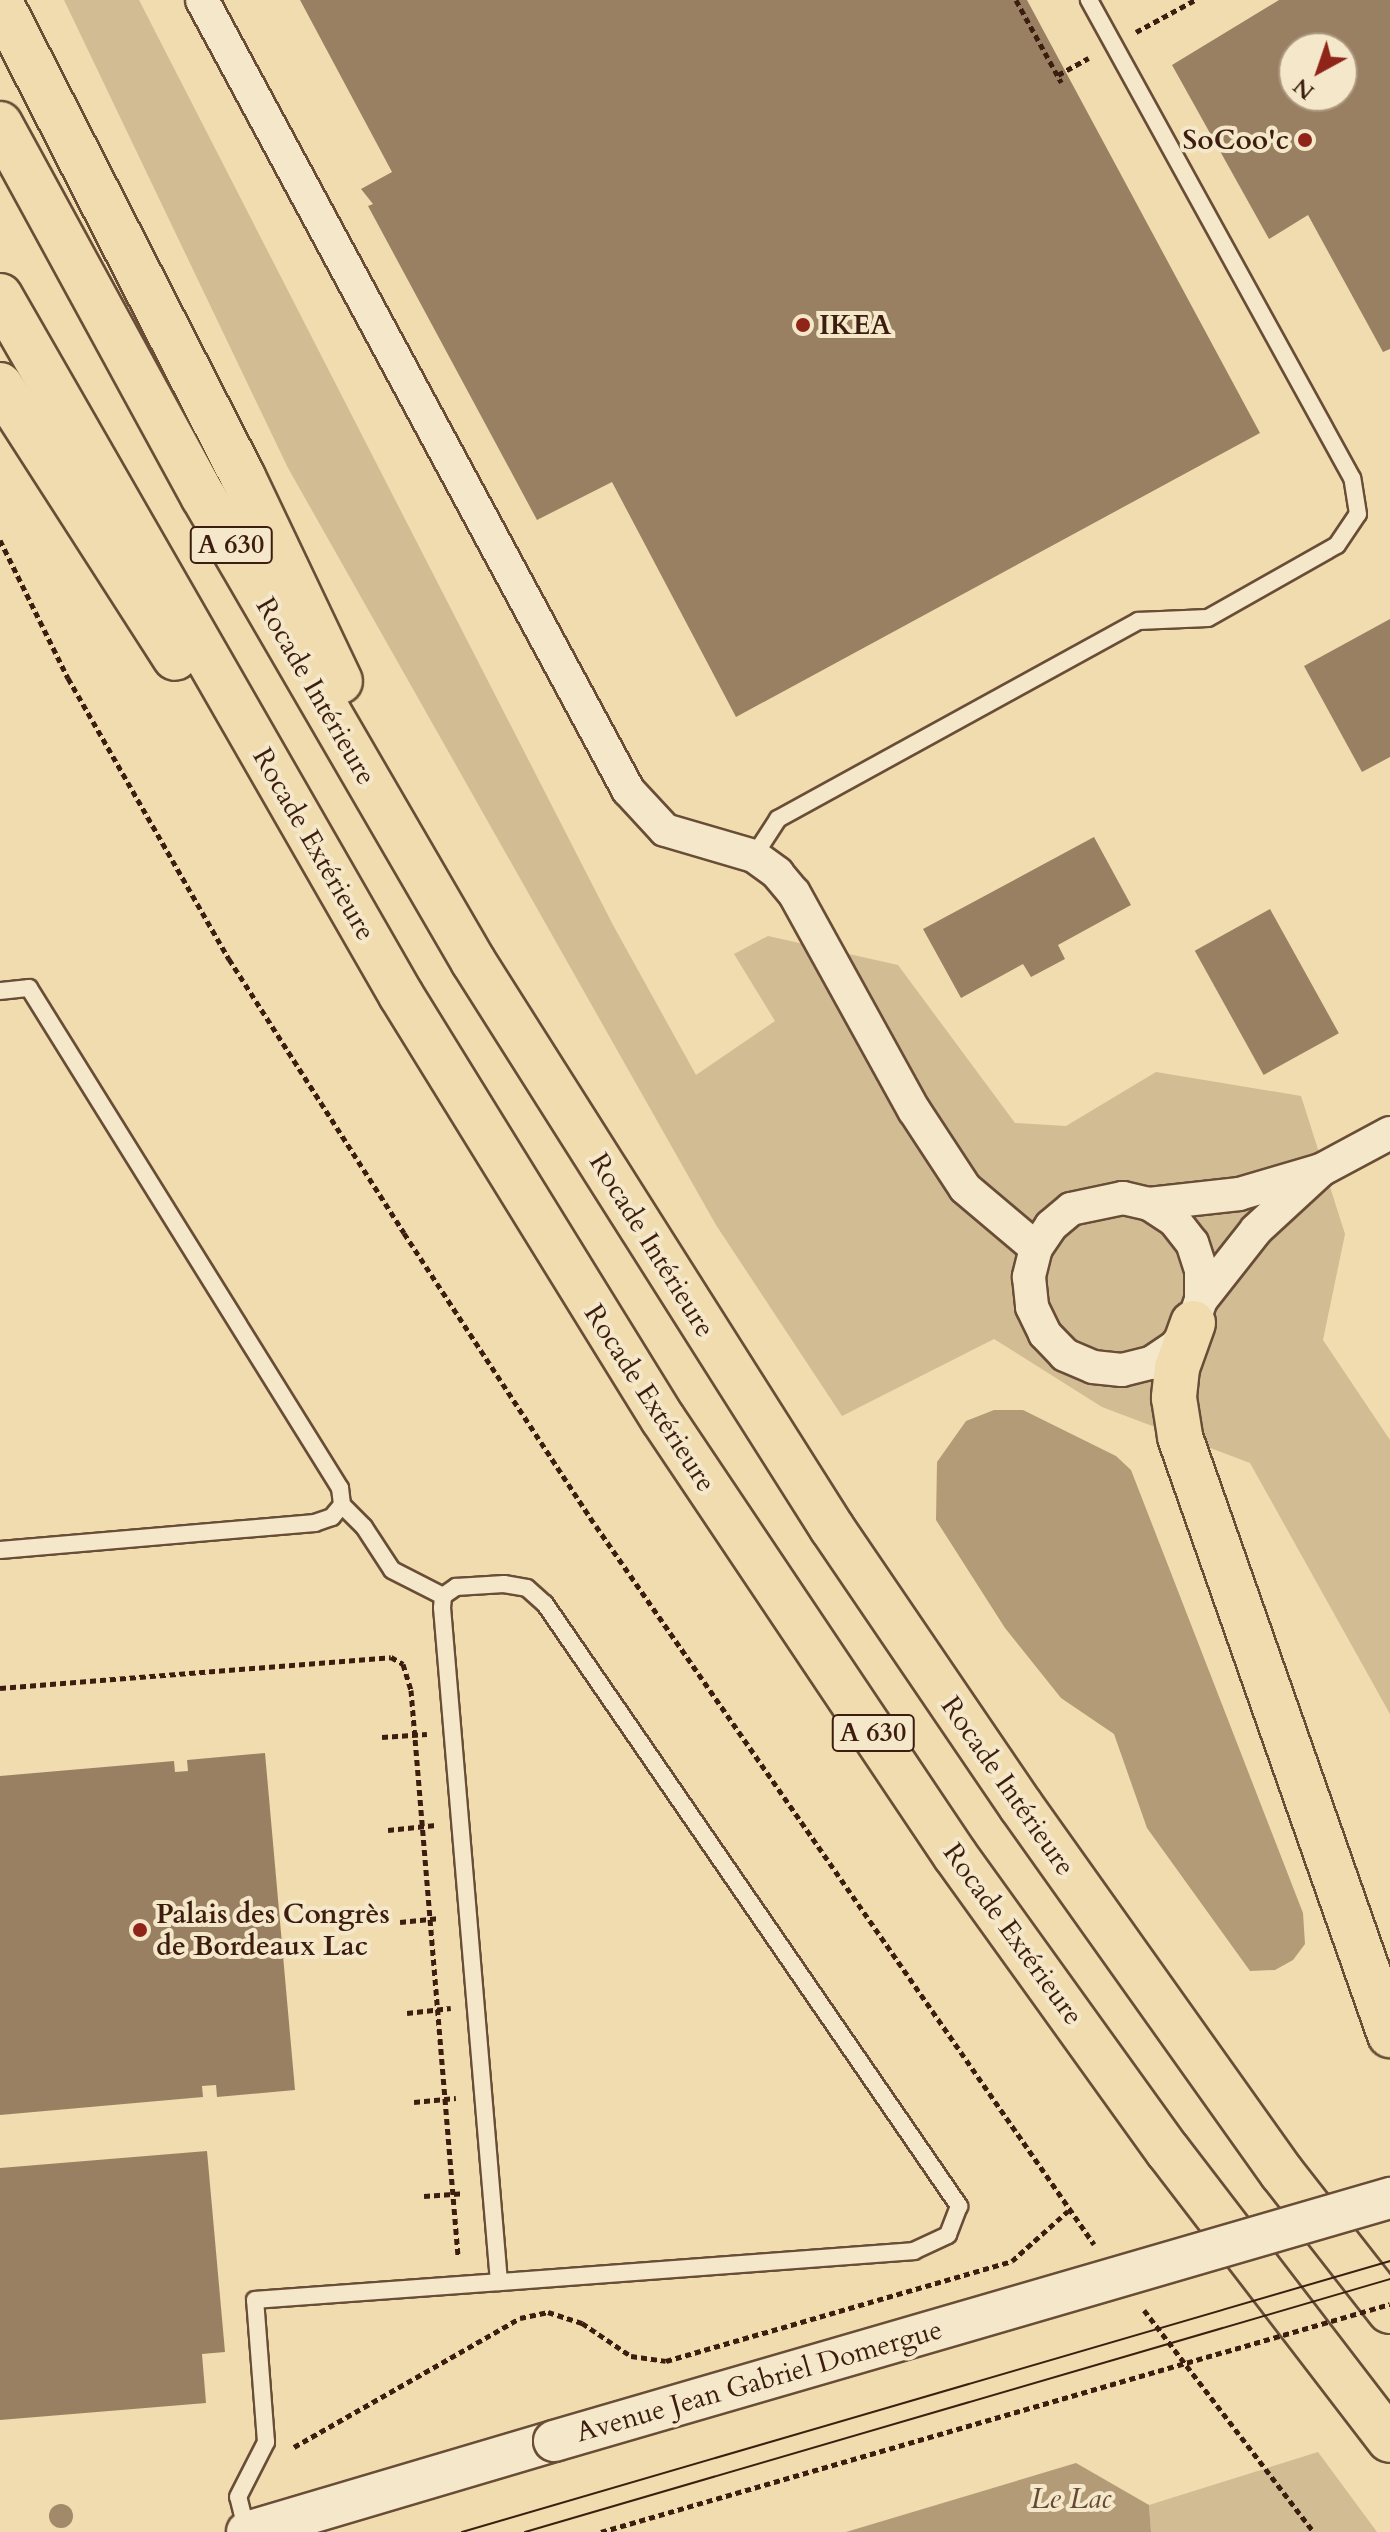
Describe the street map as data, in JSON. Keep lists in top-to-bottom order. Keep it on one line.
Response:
{"streets":{"highway":["A 630","Rocade Intérieure","Rocade Extérieure"],"street":["Avenue Jean Gabriel Domergue"]},"water":["Le Lac"],"places":["SoCoo'c","IKEA","Palais des Congrès de Bordeaux Lac"],"north":"bottom left"}
